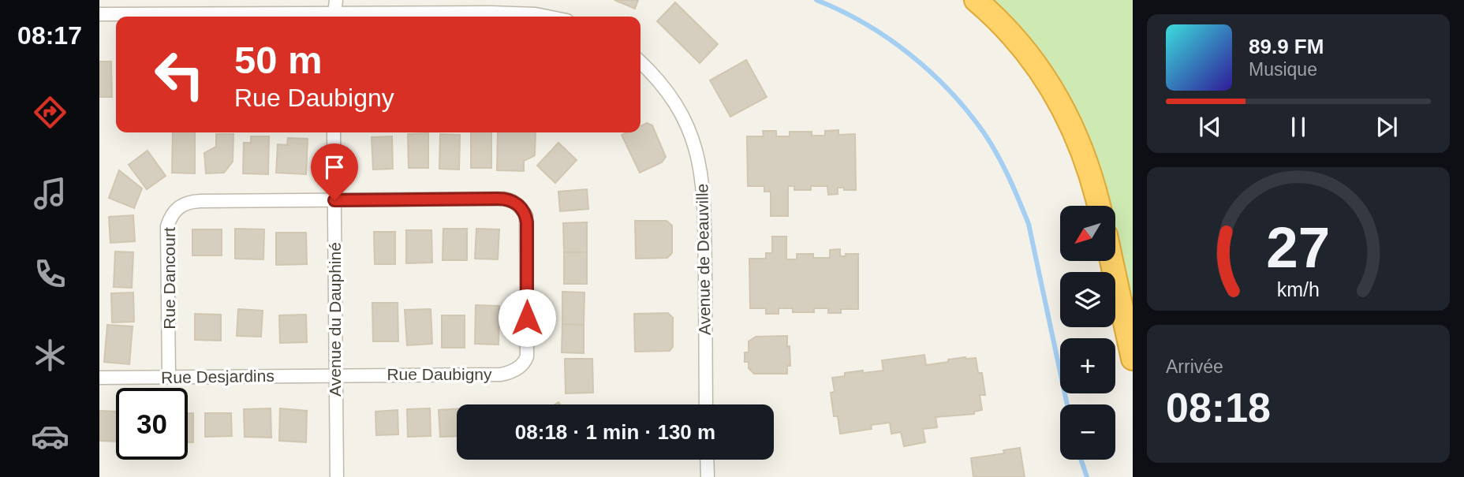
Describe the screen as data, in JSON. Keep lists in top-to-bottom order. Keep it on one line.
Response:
{"streets":{"street":["Avenue de Deauville","Rue Dancourt","Avenue du Dauphiné","Rue Daubigny","Rue Desjardins"]},"crossings":[["Rue Dancourt","Avenue du Dauphiné"],["Rue Dancourt","Rue Daubigny"],["Rue Dancourt","Rue Desjardins"],["Avenue du Dauphiné","Rue Daubigny"],["Avenue du Dauphiné","Rue Desjardins"],["Rue Daubigny","Rue Desjardins"]],"north":"bottom left","page":{"tabs":"08:17","turn":["50 m","Rue Daubigny"],"song":["89.9 FM","Musique"],"map_buttons":["+","−"],"tile":["Arrivée","08:18"],"limit":"30","trip":"08:18 · 1 min · 130 m","gauge":["27","km/h"]}}
